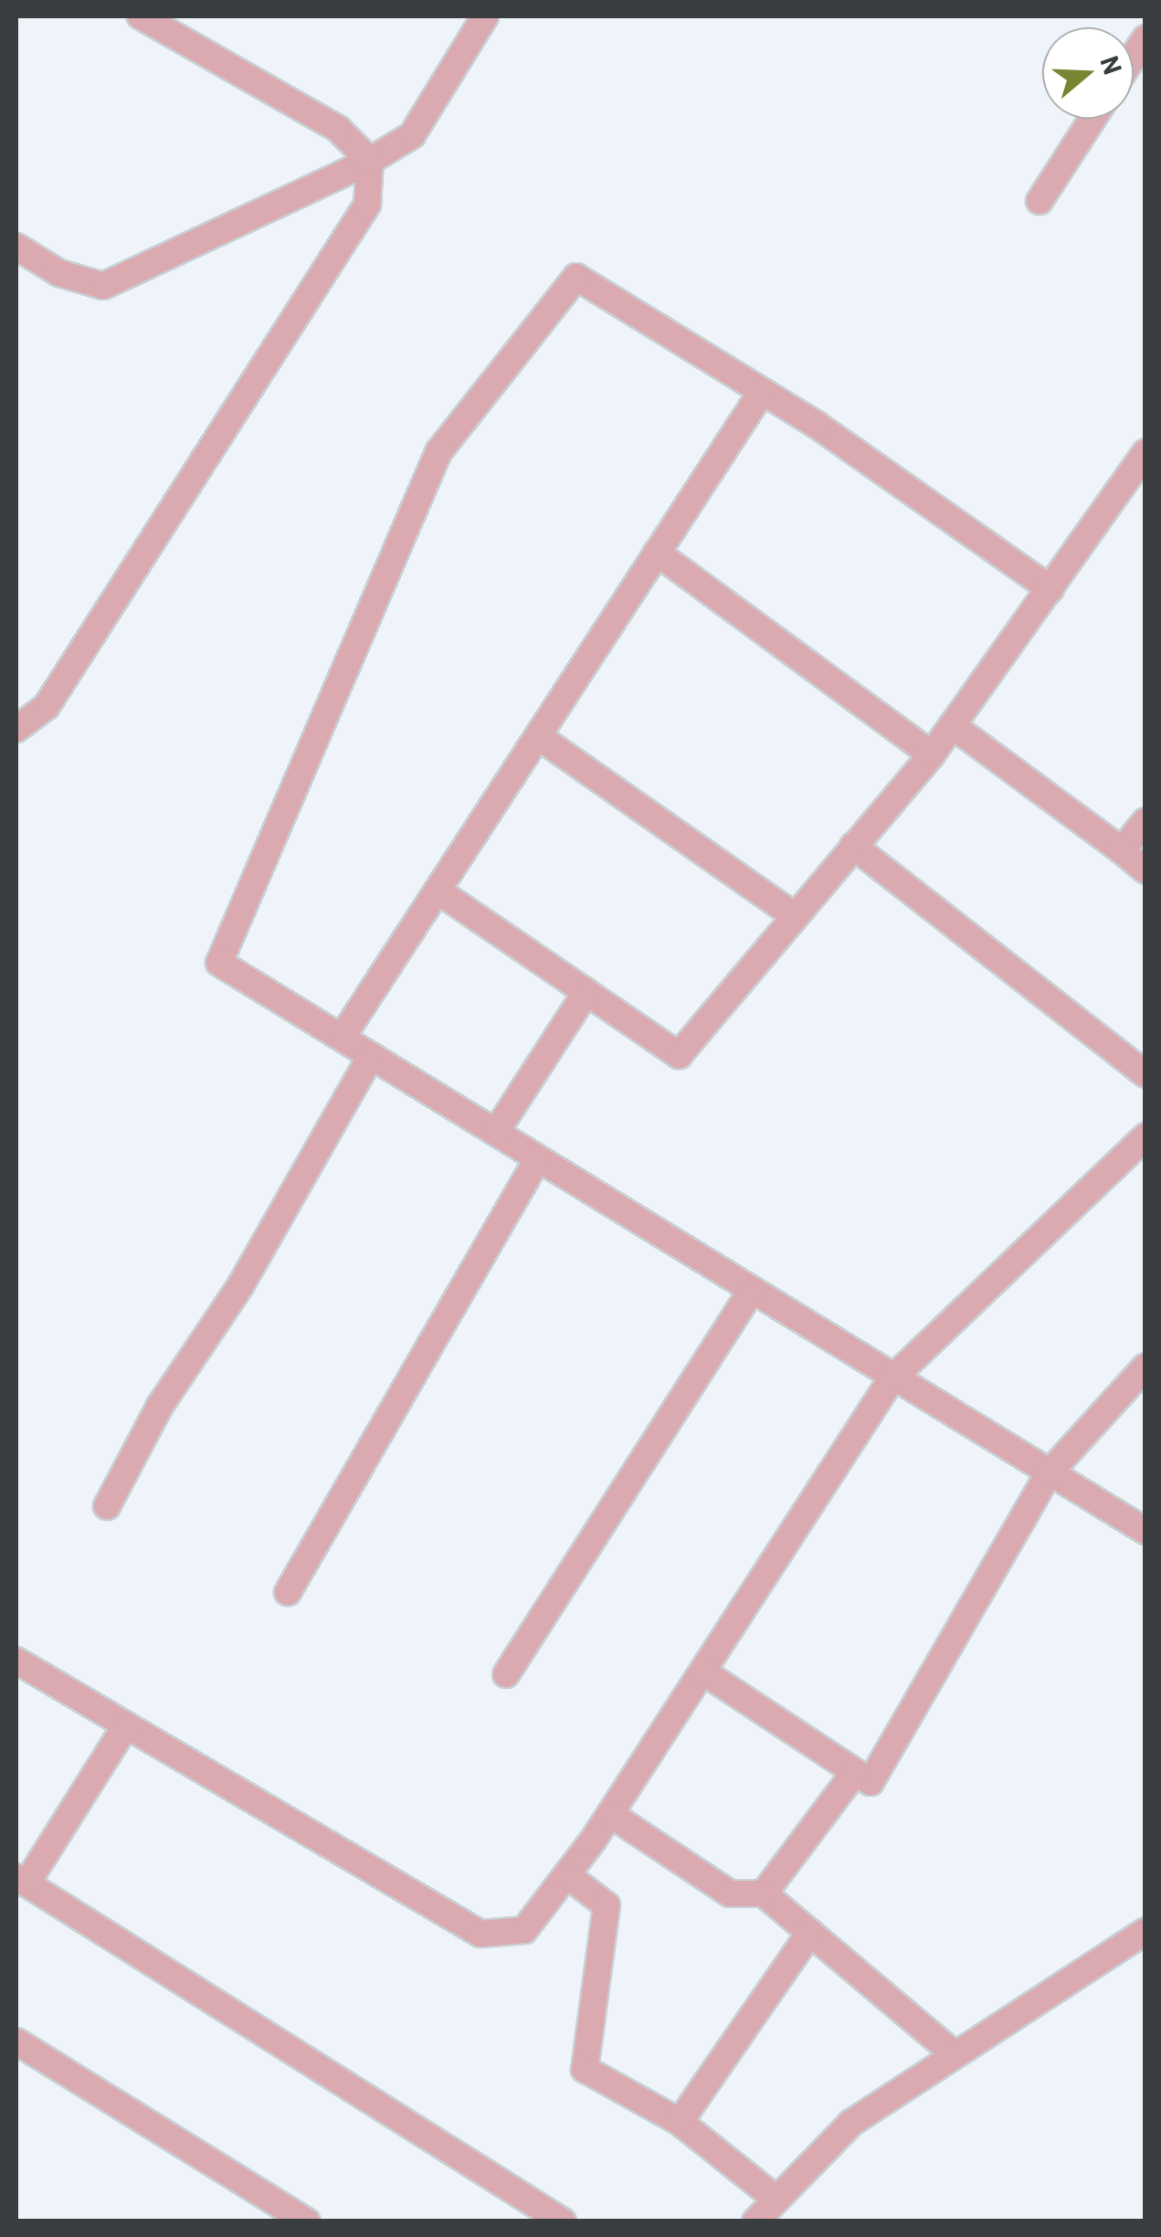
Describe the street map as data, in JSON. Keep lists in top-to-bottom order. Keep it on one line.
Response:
{"north":"right"}
